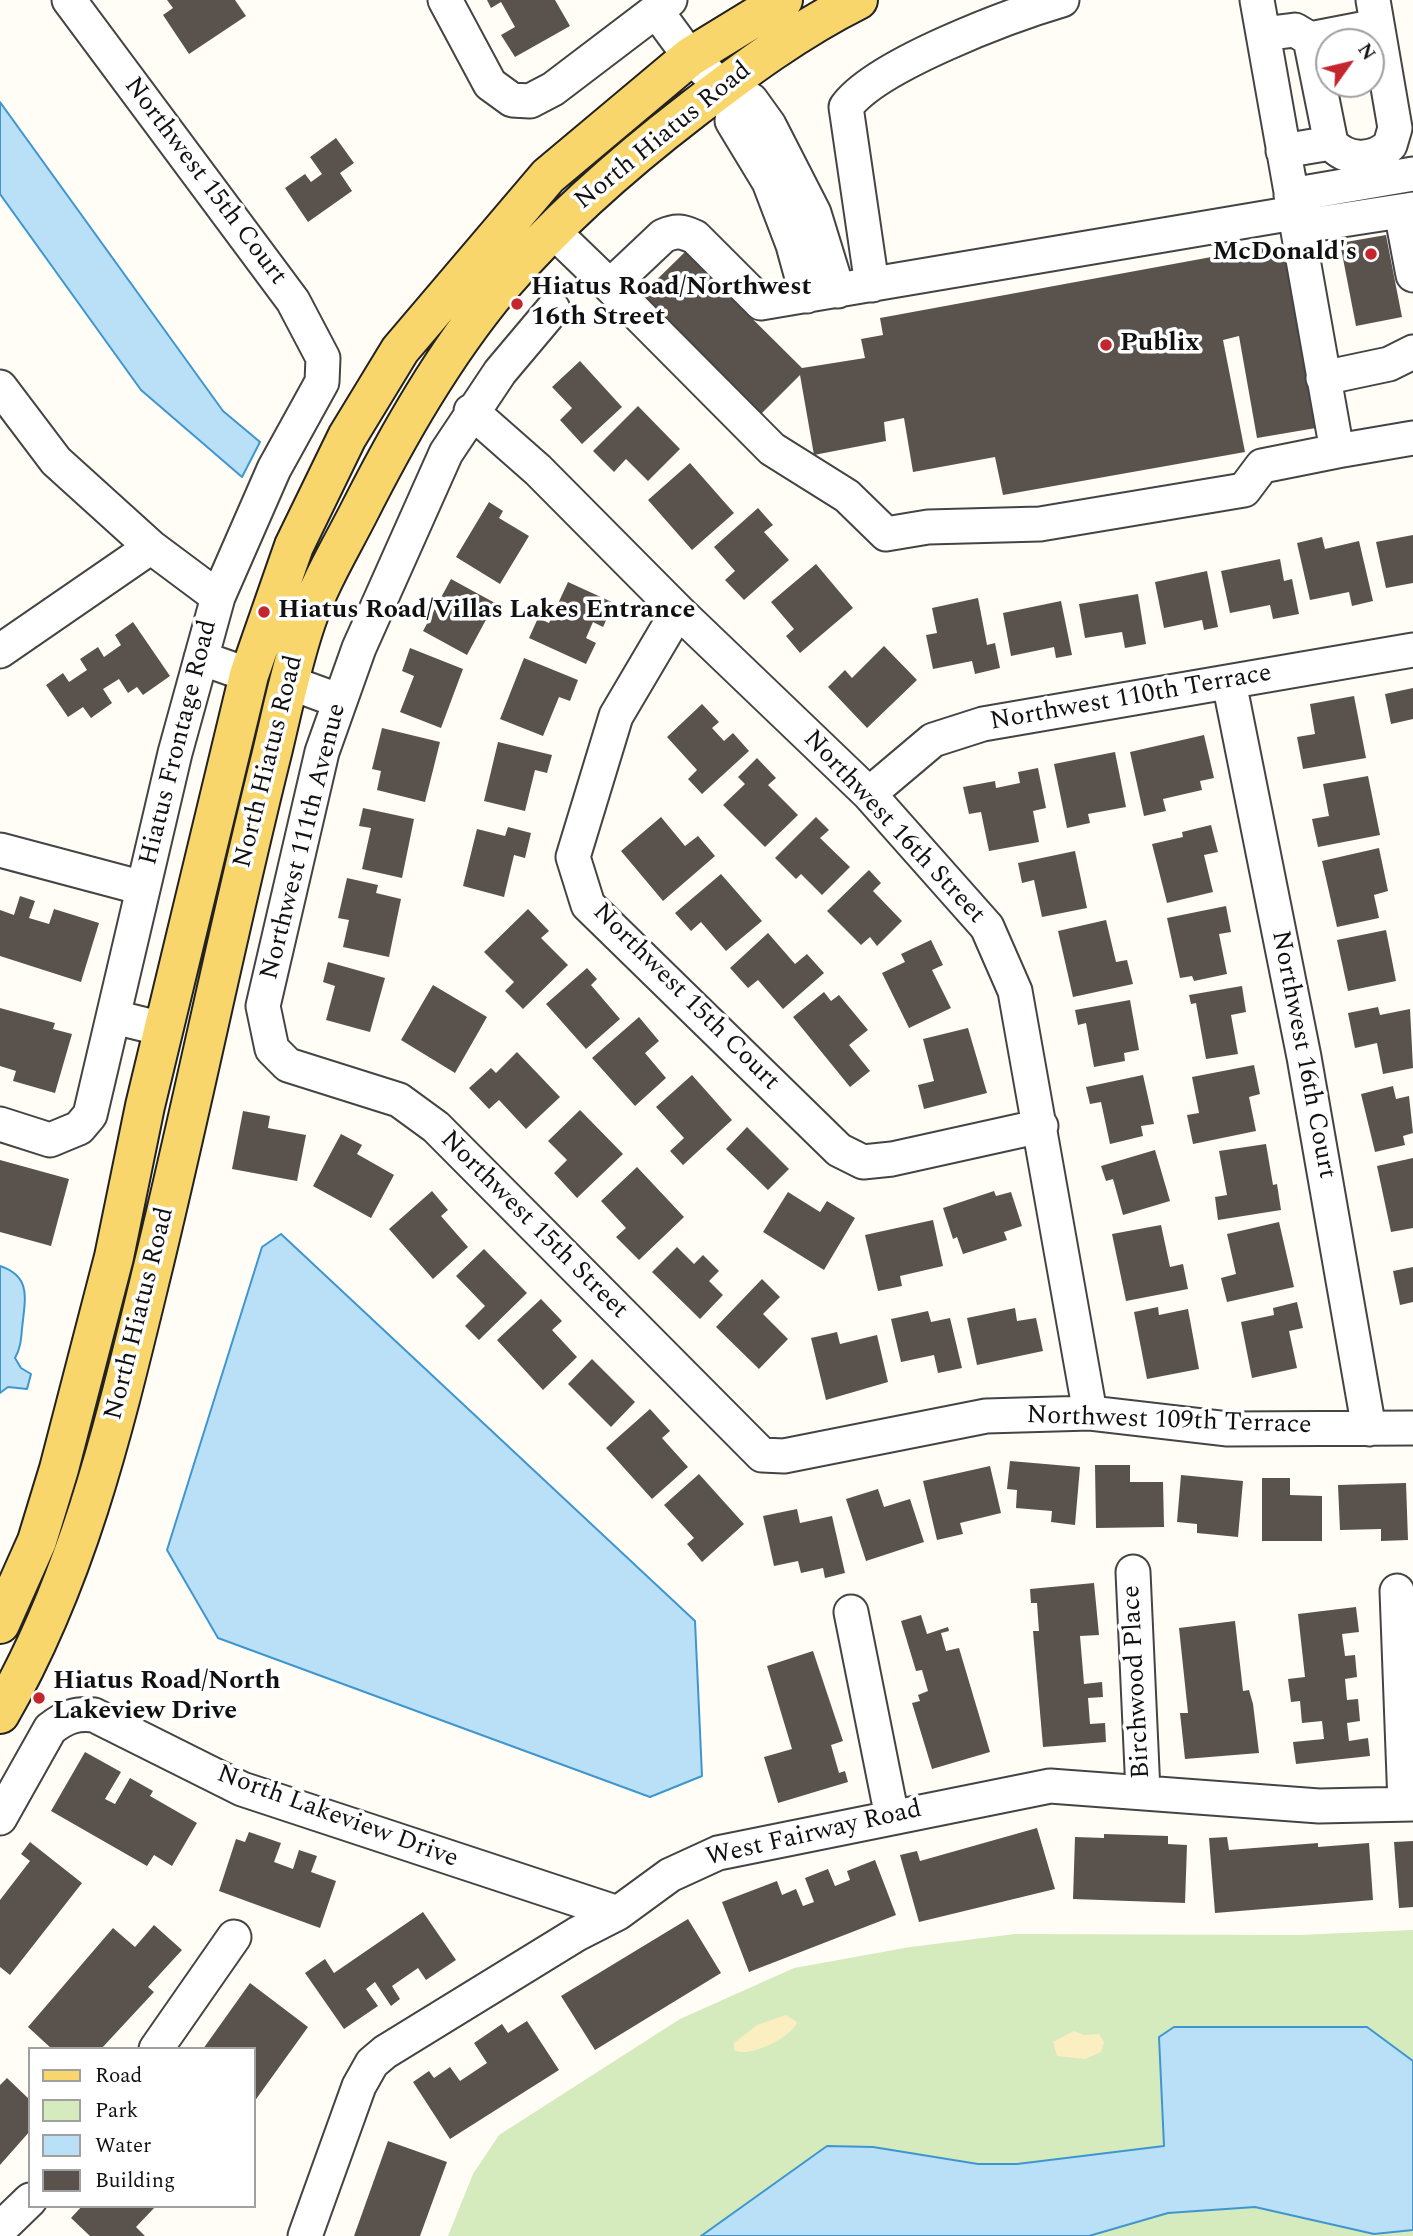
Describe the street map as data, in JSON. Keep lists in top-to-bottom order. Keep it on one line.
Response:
{"streets":{"main road":["North Hiatus Road"],"street":["Northwest 15th Court","Northwest 110th Terrace","Hiatus Frontage Road","Northwest 16th Street","Northwest 111th Avenue","Northwest 16th Court","Northwest 15th Street","Northwest 109th Terrace","Birchwood Place","North Lakeview Drive","West Fairway Road"]},"crossings":[["Northwest 15th Court","Hiatus Frontage Road"],["Northwest 15th Court","Northwest 16th Street"],["Northwest 110th Terrace","Northwest 16th Street"],["Northwest 110th Terrace","Northwest 16th Court"],["Northwest 16th Street","Northwest 111th Avenue"],["Northwest 16th Street","Northwest 109th Terrace"],["Northwest 111th Avenue","Northwest 15th Street"],["Northwest 16th Court","Northwest 109th Terrace"],["Northwest 15th Street","Northwest 109th Terrace"],["Birchwood Place","West Fairway Road"],["North Lakeview Drive","West Fairway Road"]],"places":["McDonald's","Hiatus Road/Northwest 16th Street","Publix","Hiatus Road/Villas Lakes Entrance","Hiatus Road/North Lakeview Drive"],"legend":["Road","Park","Water","Building"],"north":"top right"}
